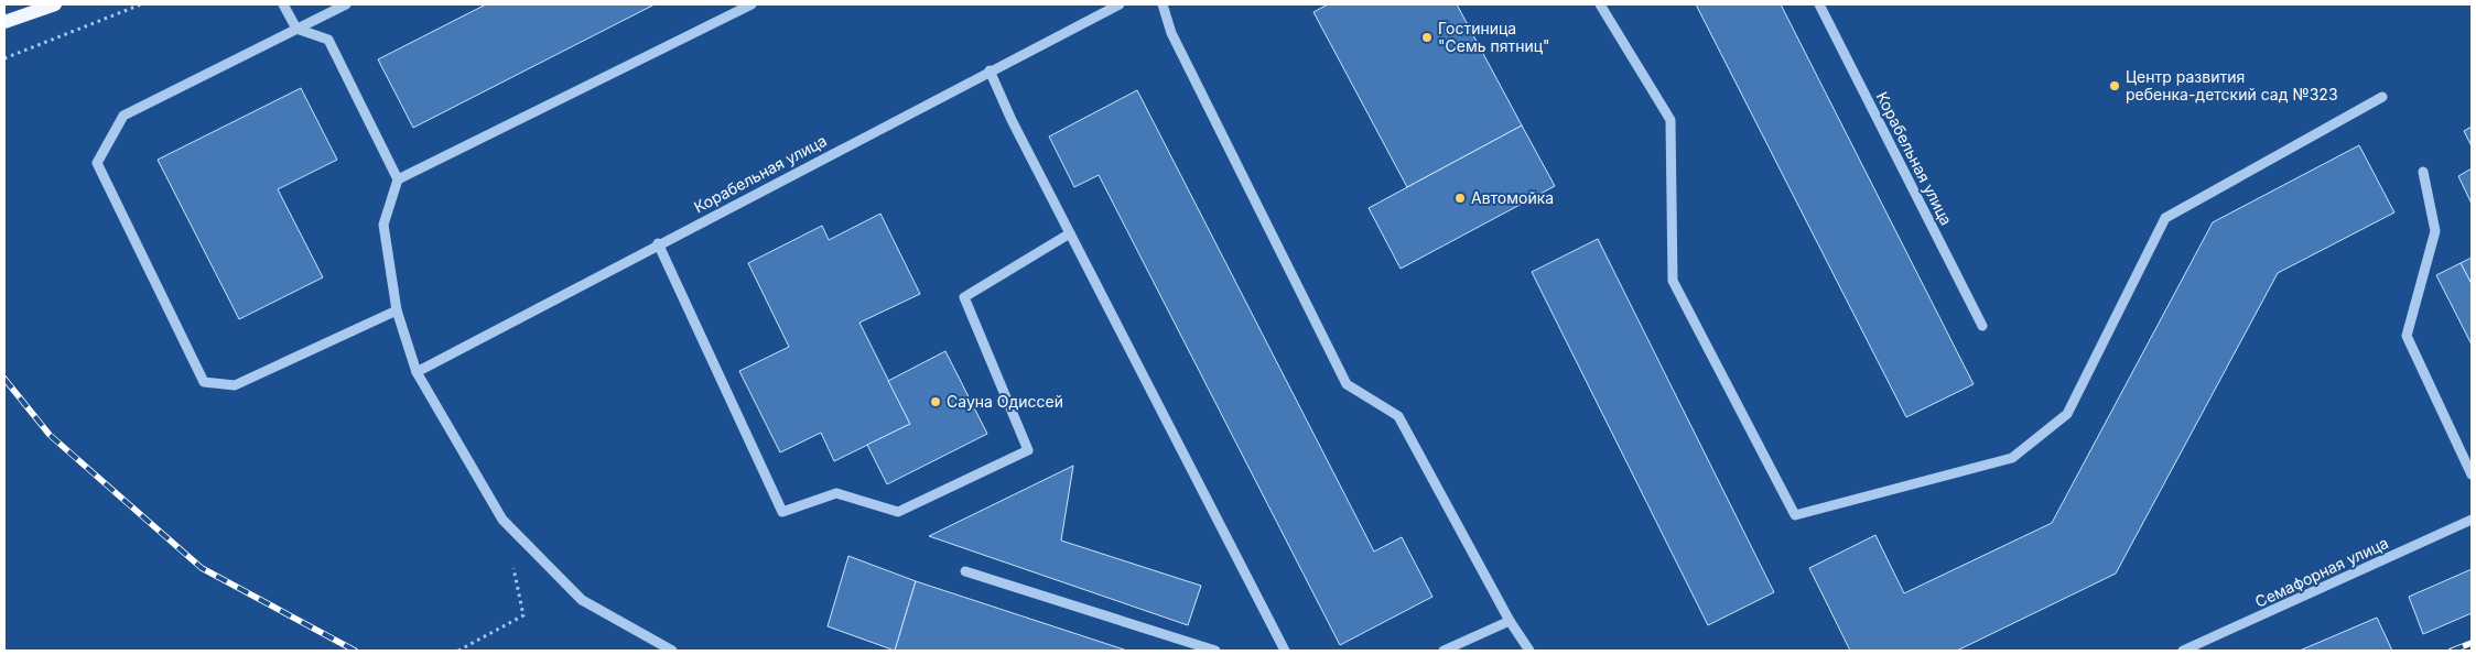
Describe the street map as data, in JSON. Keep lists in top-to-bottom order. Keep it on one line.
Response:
{"streets":{"street":["Корабельная улица","Семафорная улица"]},"places":["Гостиница \"Семь пятниц\"","Центр развития ребенка-детский сад №323","Автомойка","Сауна Одиссей"]}
